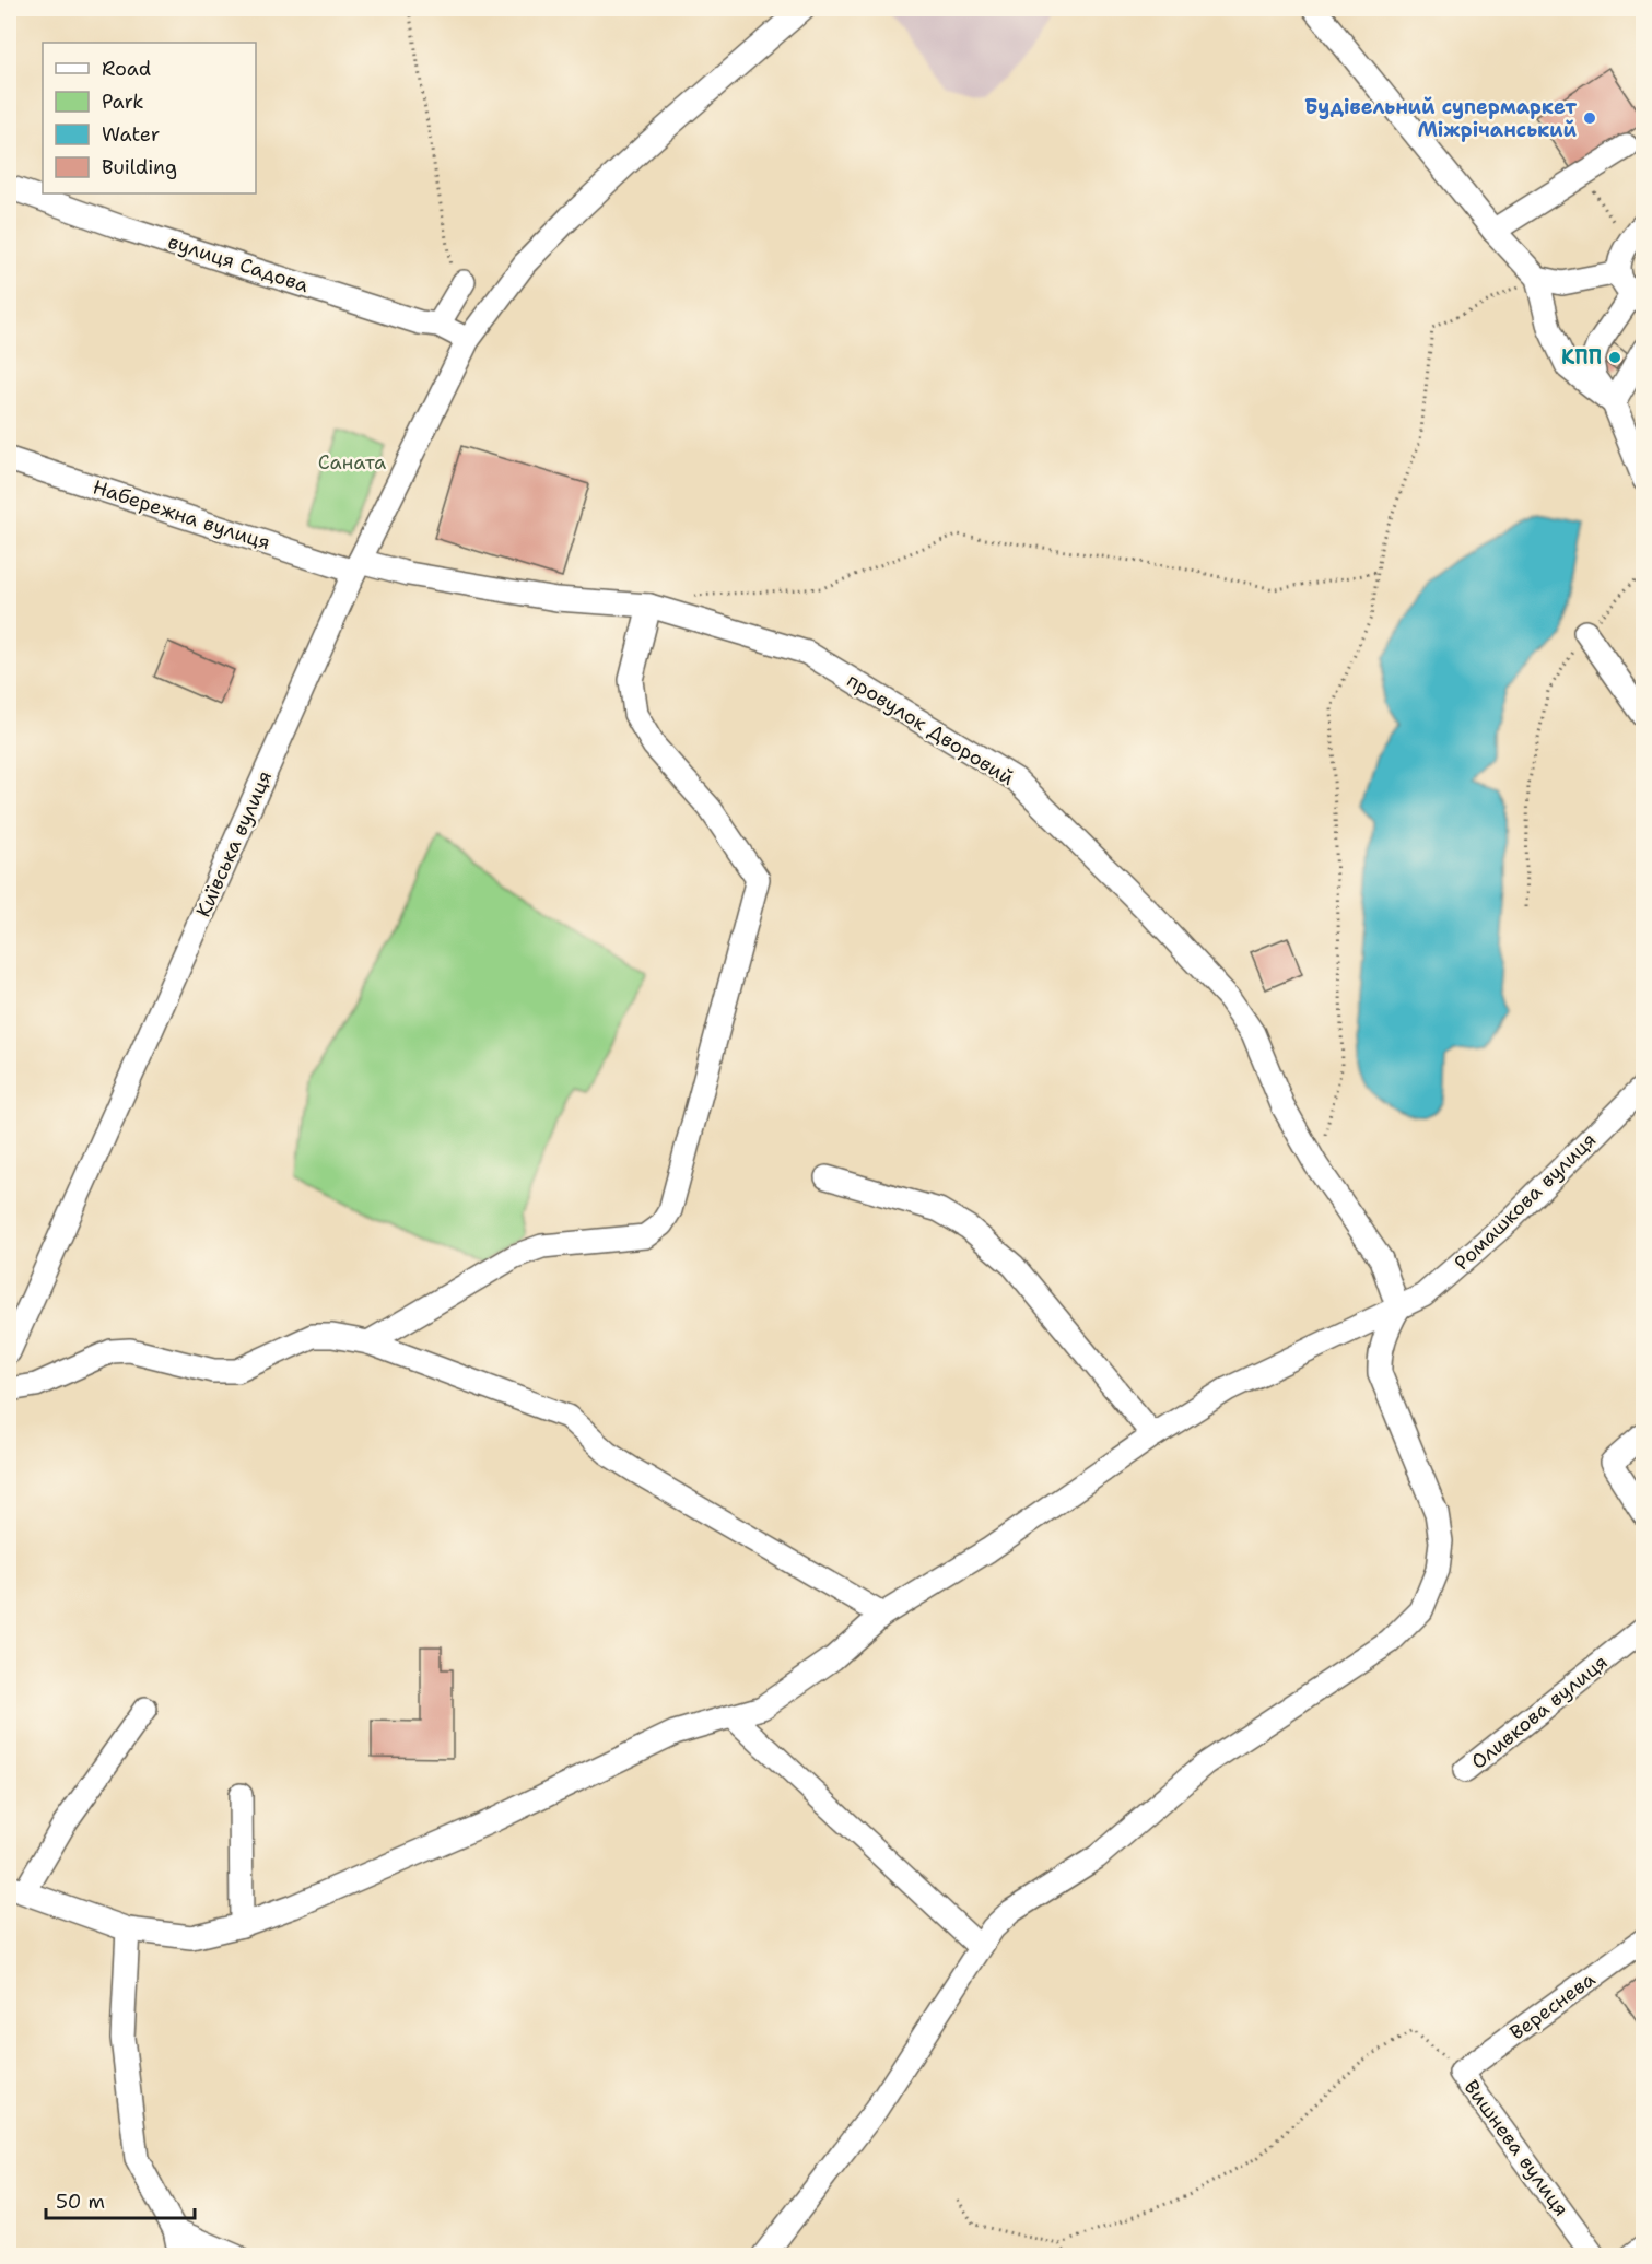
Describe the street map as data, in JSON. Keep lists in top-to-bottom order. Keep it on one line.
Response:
{"streets":{"street":["вулиця Садова","Набережна вулиця","провулок Дворовий","Київська вулиця","Ромашкова вулиця","Оливкова вулиця","Вереснева","Вишнева вулиця"]},"crossings":[["вулиця Садова","Київська вулиця"],["Набережна вулиця","провулок Дворовий"],["Набережна вулиця","Київська вулиця"],["провулок Дворовий","Київська вулиця"],["провулок Дворовий","Ромашкова вулиця"],["Вереснева","Вишнева вулиця"]],"parks":["Саната"],"places":["Будівельний супермаркет Міжрічанський","КПП"],"legend":["Road","Park","Water","Building"],"scale_bar":"50 m"}
